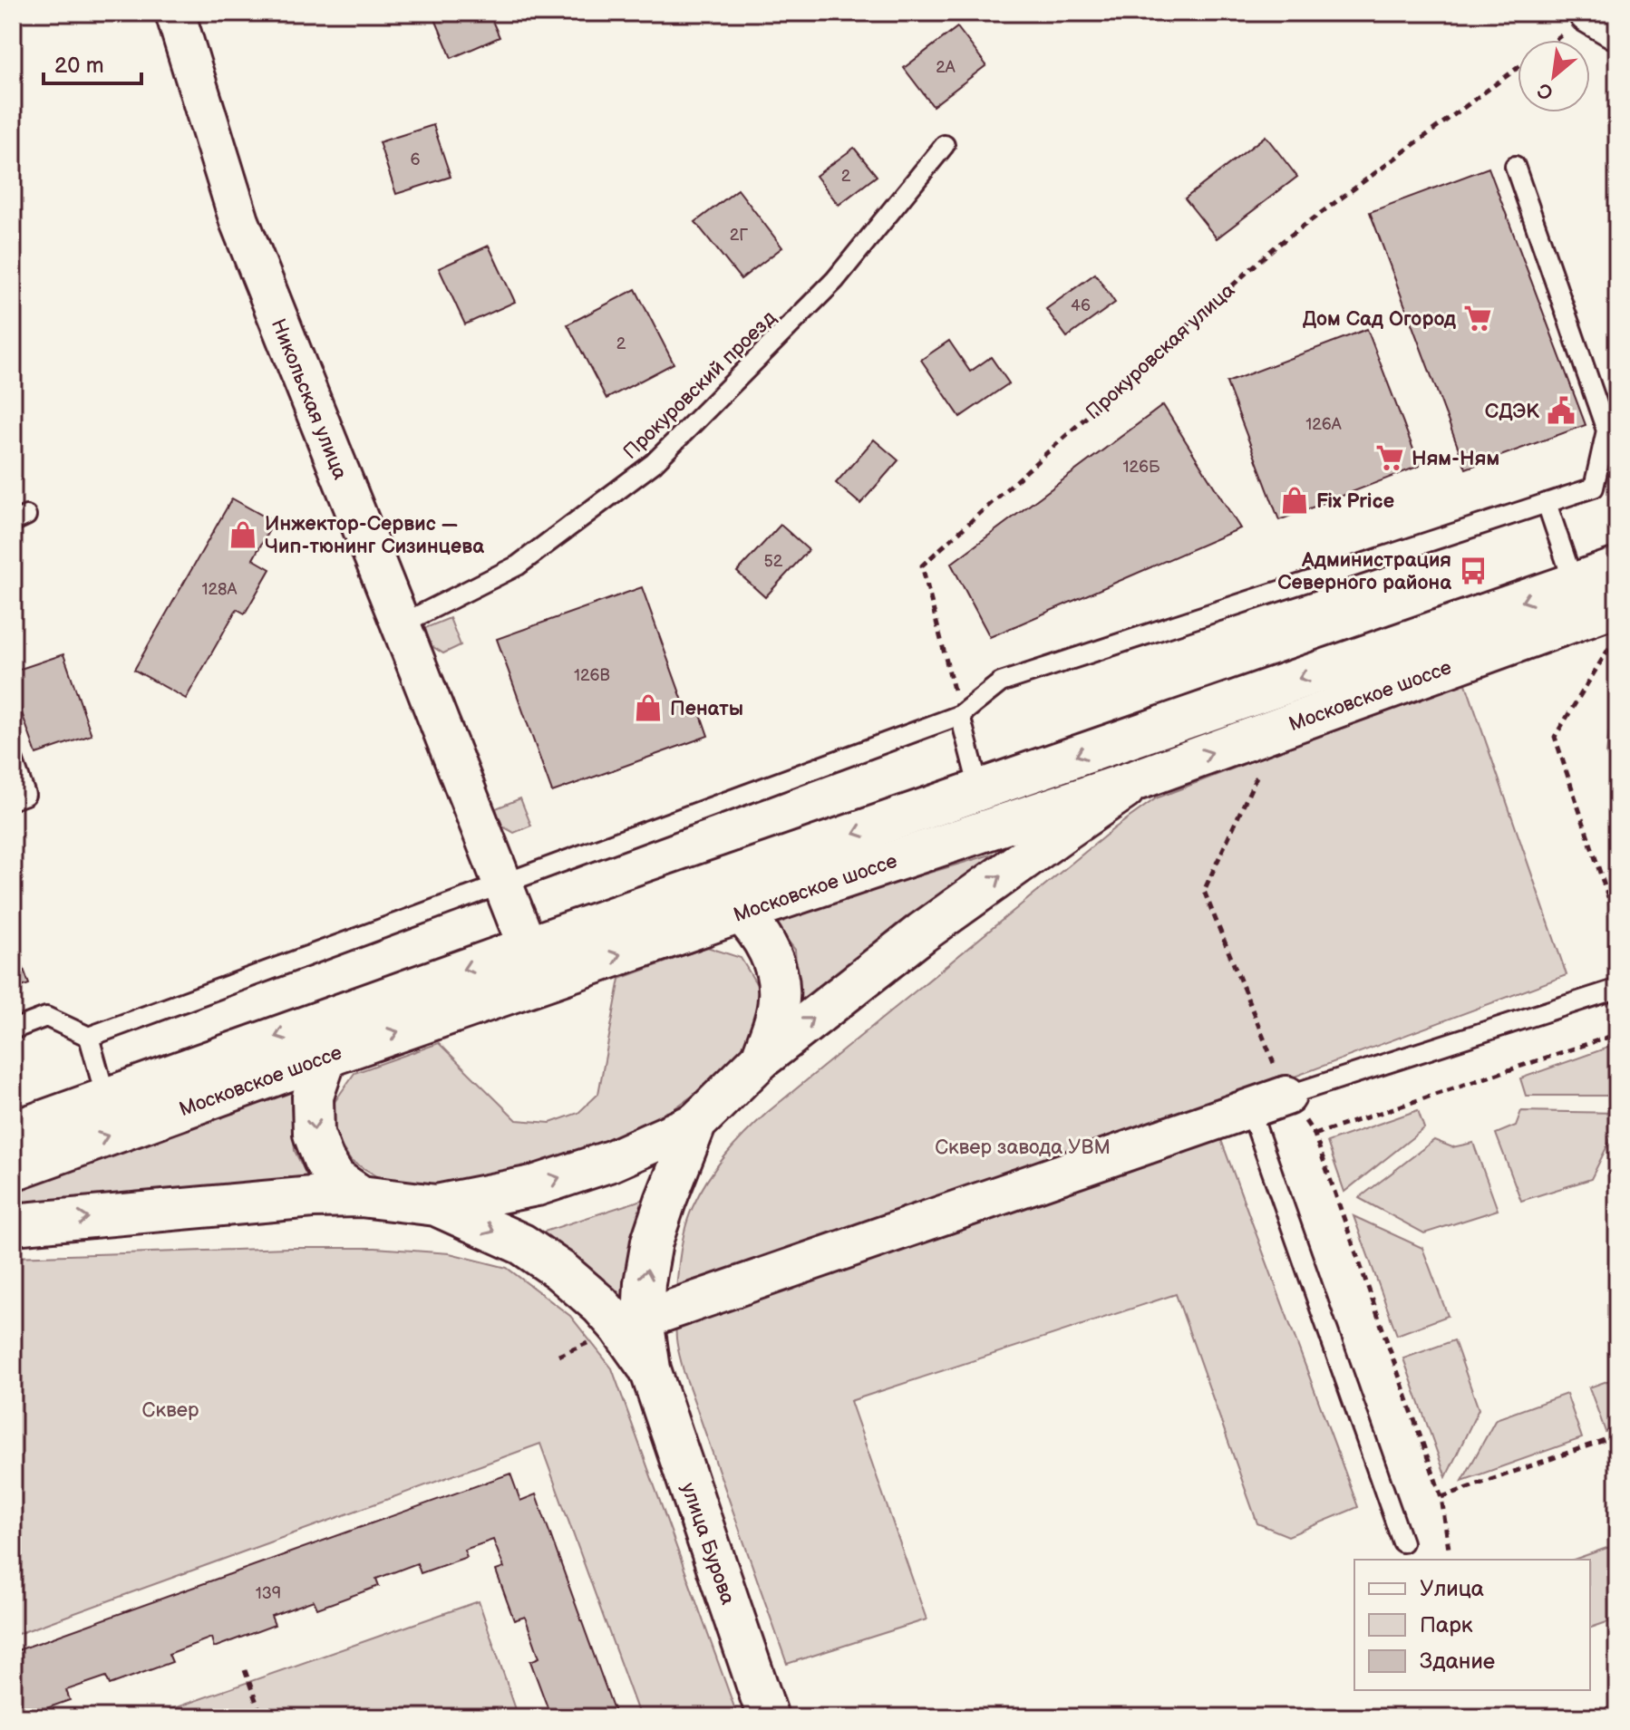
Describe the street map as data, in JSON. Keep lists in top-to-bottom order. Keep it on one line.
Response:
{"streets":{"main road":["Московское шоссе","улица Бурова"],"street":["Никольская улица"],"lane":["Прокуровский проезд"],"path":["Прокуровская улица"]},"crossings":[["Прокуровский проезд","Никольская улица"],["Никольская улица","Московское шоссе"]],"parks":["Сквер завода УВМ","Сквер"],"places":{"supermarket":["Дом Сад Огород","Ням-Ням"],"public building":["СДЭК"],"shop":["Fix Price","Инжектор-Сервис — Чип-тюнинг Сизинцева","Пенаты"],"bus stop":["Администрация Северного района"]},"house_numbers":["2А","6","2","2Г","46","2","126А","126Б","52","128А","126В","139"],"legend":["Улица","Парк","Здание"],"scale_bar":"20 m","north":"bottom left"}
